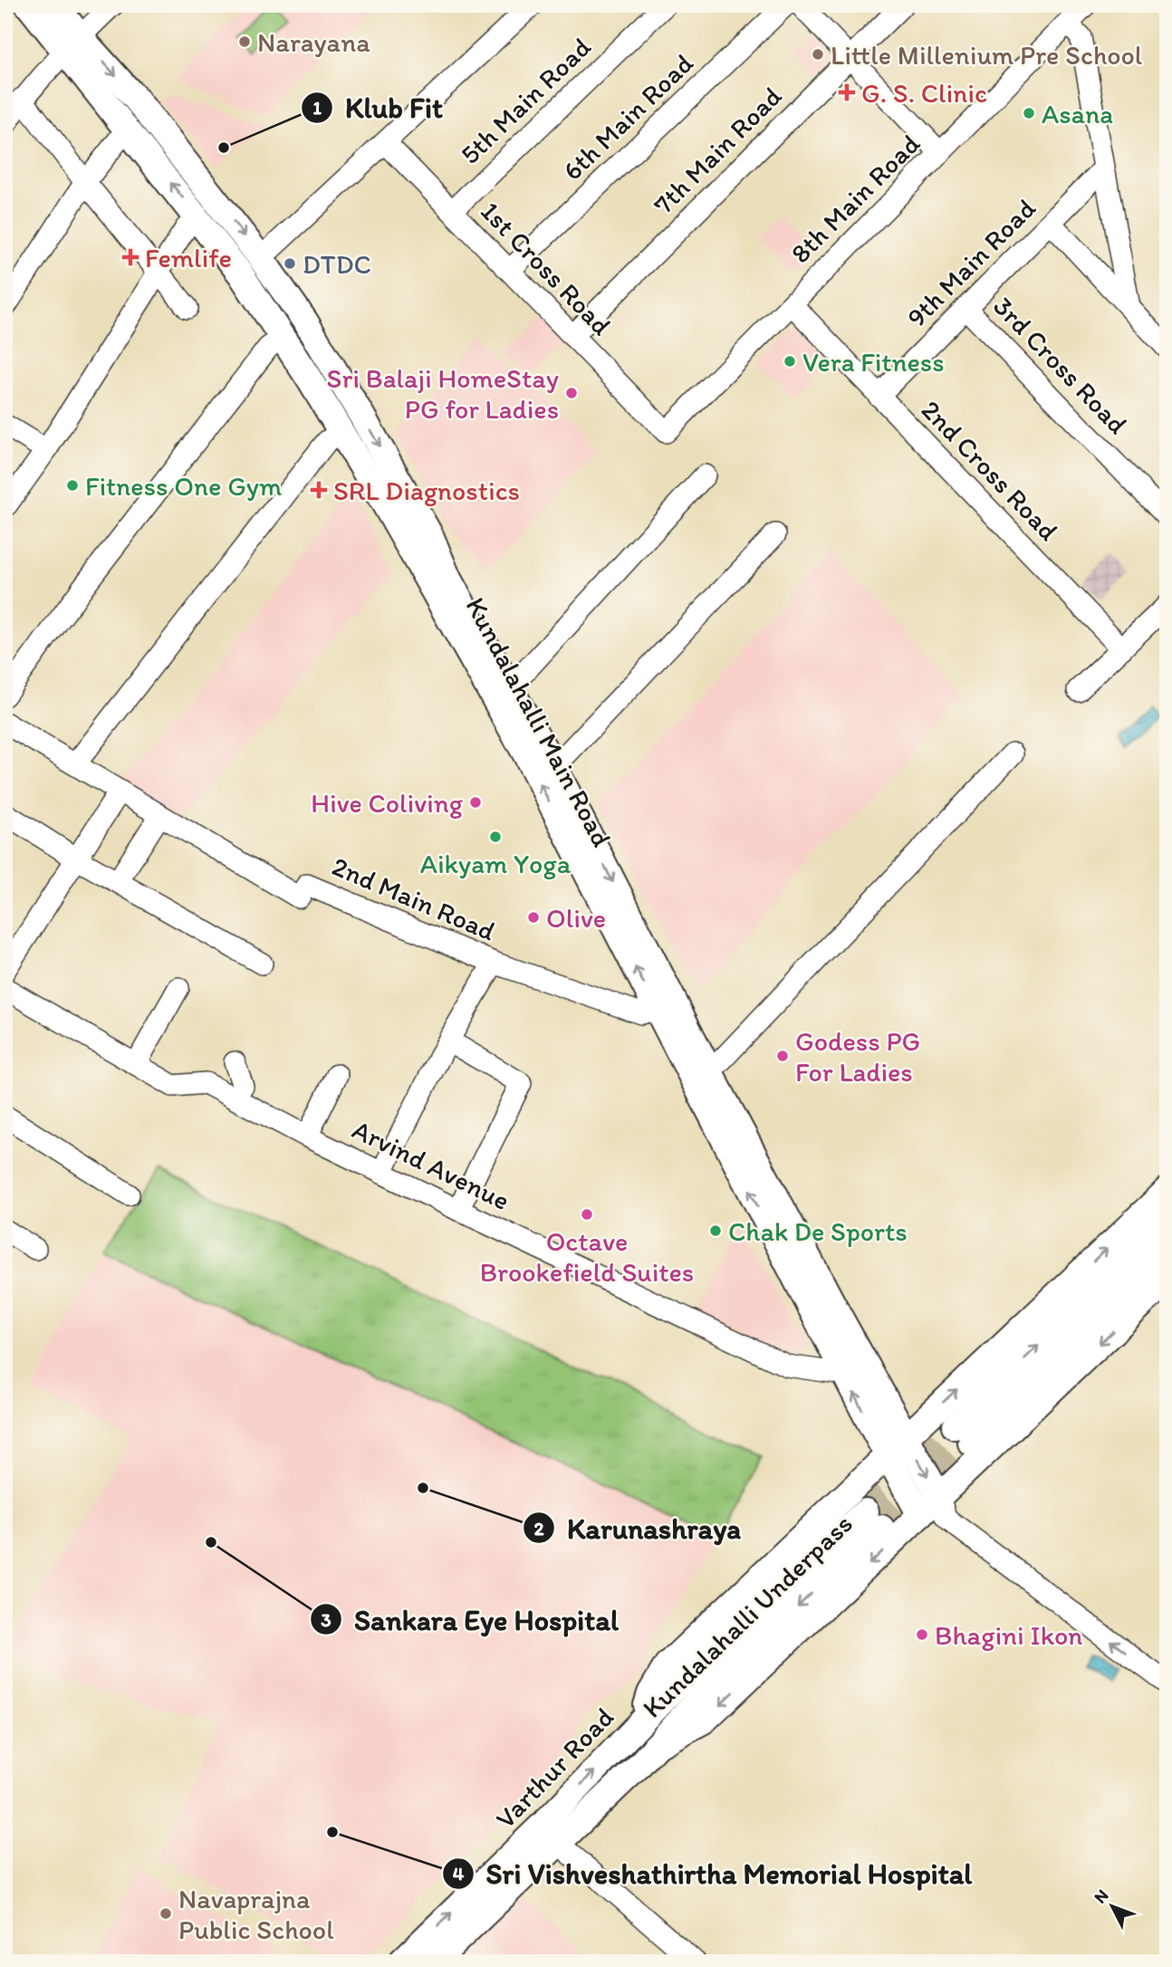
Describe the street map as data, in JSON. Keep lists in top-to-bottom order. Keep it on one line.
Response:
{"streets":{"main road":["Kundalahalli Main Road","Kundalahalli Underpass","Varthur Road"],"street":["5th Main Road","6th Main Road","7th Main Road","8th Main Road","9th Main Road","1st Cross Road","3rd Cross Road","2nd Cross Road","2nd Main Road","Arvind Avenue"]},"crossings":[["5th Main Road","1st Cross Road"],["6th Main Road","1st Cross Road"],["7th Main Road","1st Cross Road"],["8th Main Road","1st Cross Road"],["8th Main Road","2nd Cross Road"],["9th Main Road","3rd Cross Road"],["9th Main Road","2nd Cross Road"],["Kundalahalli Main Road","2nd Main Road"],["Kundalahalli Main Road","Arvind Avenue"],["Kundalahalli Underpass","Varthur Road"]],"places":{"other":["Narayana","Little Millenium Pre School","Asana","Klub Fit","DTDC","Vera Fitness","Sri Balaji HomeStay PG for Ladies","Fitness One Gym","Hive Coliving","Aikyam Yoga","Olive","Godess PG For Ladies","Octave Brookefield Suites","Chak De Sports","Karunashraya","Sankara Eye Hospital","Bhagini Ikon","Sri Vishveshathirtha Memorial Hospital","Navaprajna Public School"],"health":["G. S. Clinic","Femlife","SRL Diagnostics"]},"north":"top left"}
